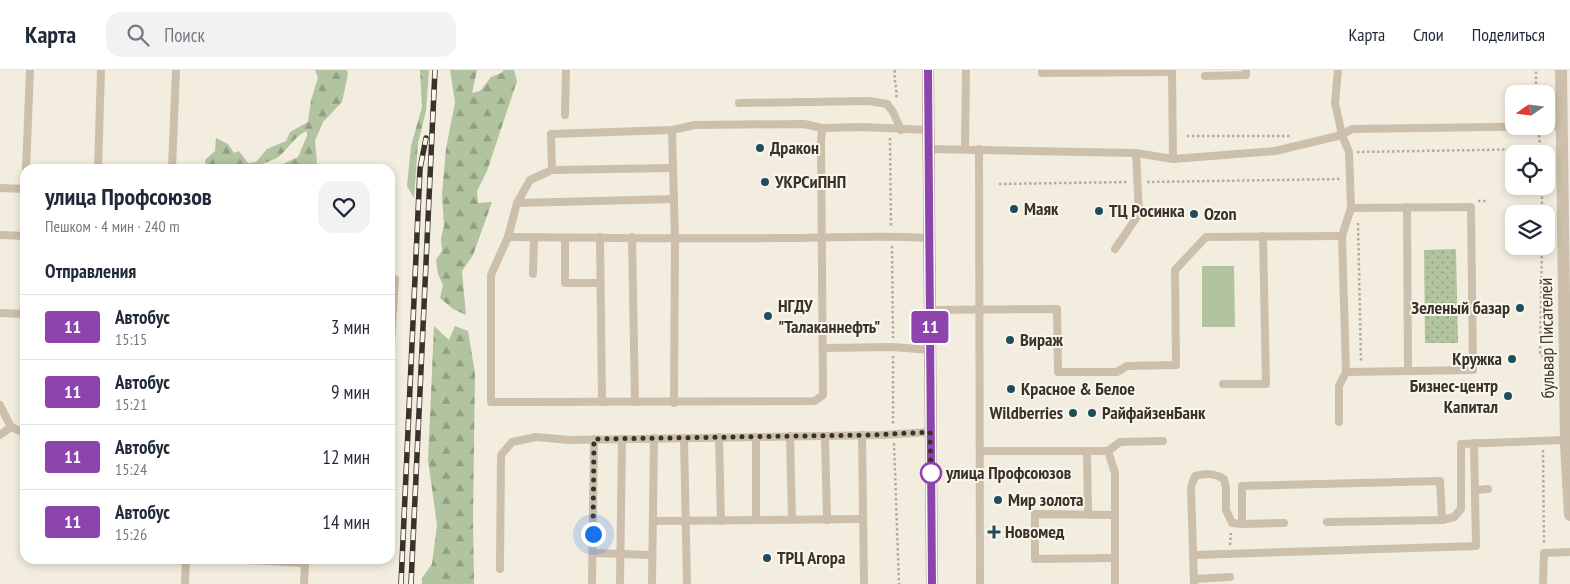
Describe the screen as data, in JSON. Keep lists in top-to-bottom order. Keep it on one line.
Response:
{"streets":{"street":["бульвар Писателей"]},"places":{"other":["Дракон","УКРСиПНП","Маяк","ТЦ Росинка","Ozon","Зеленый базар","НГДУ \"Талаканнефть\"","Вираж","Кружка","Красное & Белое","Бизнес-центр Капитал","Wildberries","РайфайзенБанк","улица Профсоюзов","Мир золота","ТРЦ Агора"],"health":["Новомед"]},"lines":["bus line 11"],"north":"left","page":{"header":"Карта","search":"Поиск","nav":["Карта","Слои","Поделиться"],"on_map":"11","heading":[["улица Профсоюзов","Пешком · 4 мин · 240 m"],"Отправления"],"list":[{"mark":"11","name":"Автобус","note":"15:15","value":"3 мин"},{"mark":"11","name":"Автобус","note":"15:21","value":"9 мин"},{"mark":"11","name":"Автобус","note":"15:24","value":"12 мин"},{"mark":"11","name":"Автобус","note":"15:26","value":"14 мин"}]}}
